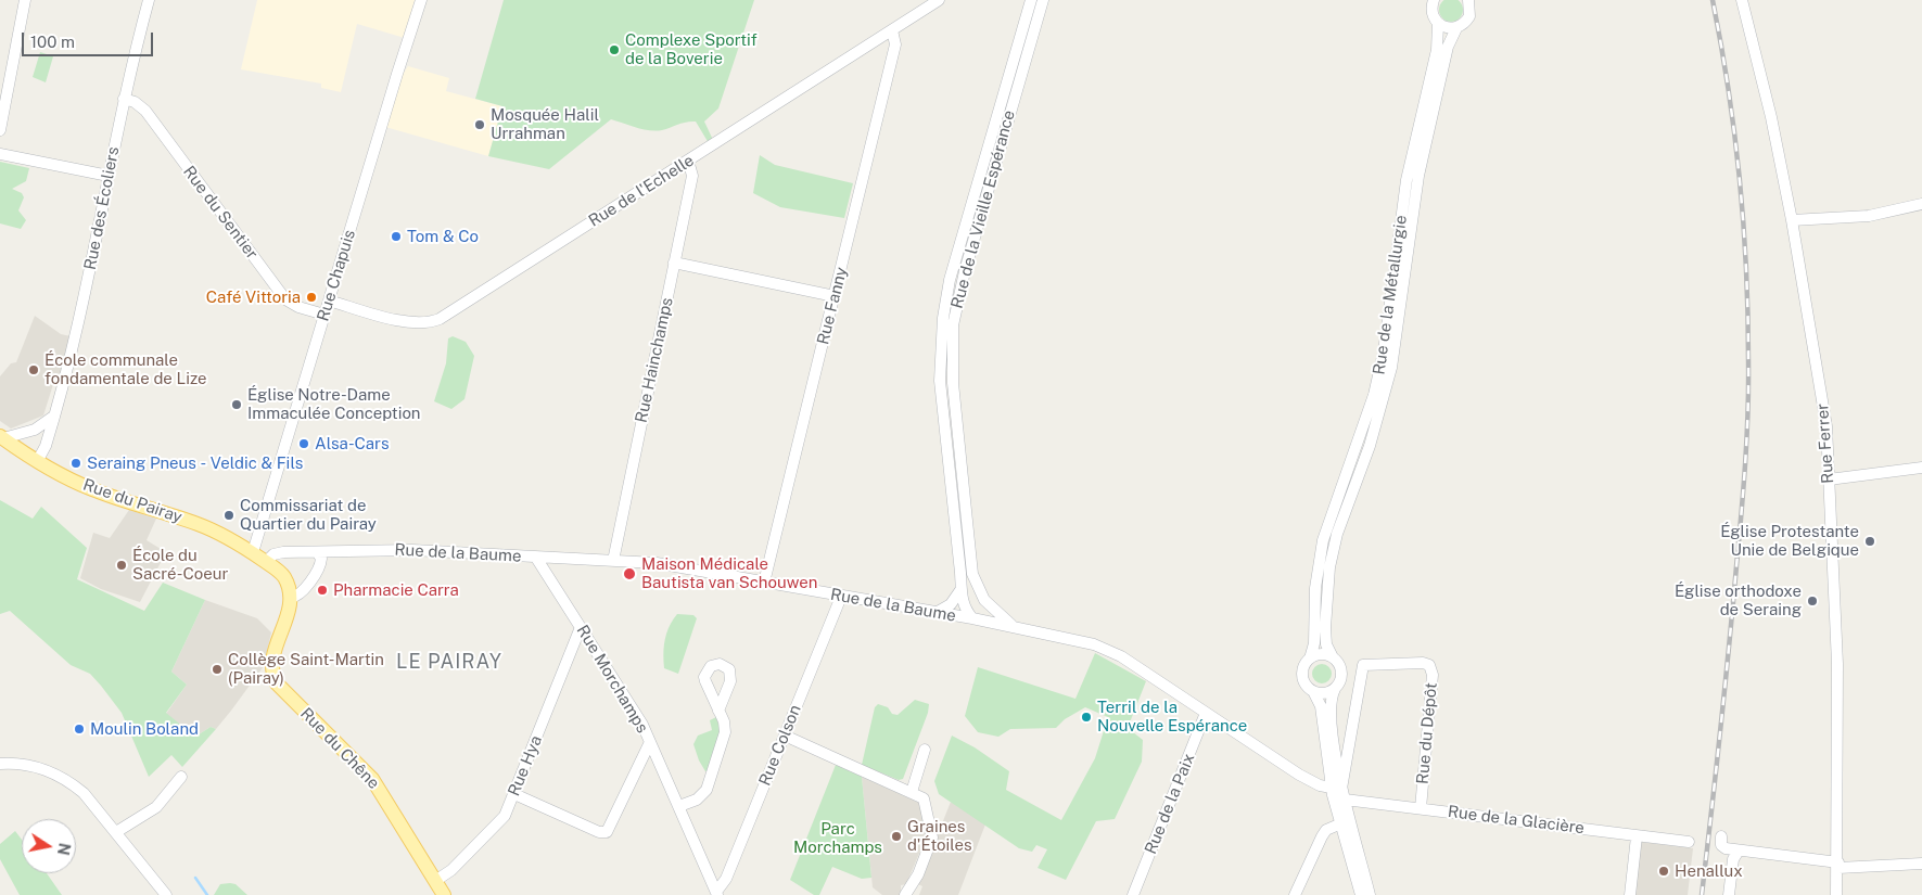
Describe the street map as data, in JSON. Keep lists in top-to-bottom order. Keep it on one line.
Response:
{"streets":{"main road":["Rue du Pairay","Rue du Chêne"],"street":["Rue de l'Echelle","Rue des Écoliers","Rue de la Vieille Espérance","Rue du Sentier","Rue Chapuis","Rue de la Métallurgie","Rue Fanny","Rue Hainchamps","Rue Ferrer","Rue de la Baume","Rue Morchamps","Rue du Dépôt","Rue Colson","Rue Hya","Rue de la Paix","Rue de la Glacière"]},"crossings":[["Rue de l'Echelle","Rue Chapuis"],["Rue de l'Echelle","Rue Fanny"],["Rue de l'Echelle","Rue Hainchamps"],["Rue des Écoliers","Rue du Sentier"],["Rue des Écoliers","Rue du Pairay"],["Rue de la Vieille Espérance","Rue de la Baume"],["Rue du Sentier","Rue Chapuis"],["Rue Chapuis","Rue du Pairay"],["Rue de la Métallurgie","Rue de la Baume"],["Rue de la Métallurgie","Rue du Dépôt"],["Rue Fanny","Rue de la Baume"],["Rue Hainchamps","Rue de la Baume"],["Rue du Pairay","Rue de la Baume"],["Rue du Pairay","Rue du Chêne"],["Rue de la Baume","Rue Morchamps"],["Rue de la Baume","Rue du Dépôt"],["Rue de la Baume","Rue Colson"],["Rue de la Baume","Rue de la Paix"],["Rue Morchamps","Rue Colson"],["Rue Morchamps","Rue Hya"],["Rue du Dépôt","Rue de la Glacière"],["Rue du Chêne","Rue Hya"]],"districts":["LE PAIRAY"],"parks":["Parc Morchamps"],"places":["Complexe Sportif de la Boverie","Mosquée Halil Urrahman","Tom & Co","Café Vittoria","École communale fondamentale de Lize","Église Notre-Dame Immaculée Conception","Alsa-Cars","Seraing Pneus - Veldic & Fils","Commissariat de Quartier du Pairay","Église Protestante Unie de Belgique","École du Sacré-Coeur","Maison Médicale Bautista van Schouwen","Pharmacie Carra","Église orthodoxe de Seraing","Collège Saint-Martin (Pairay)","Terril de la Nouvelle Espérance","Moulin Boland","Graines d'Étoiles","Henallux"],"scale_bar":"100 m","north":"right"}
